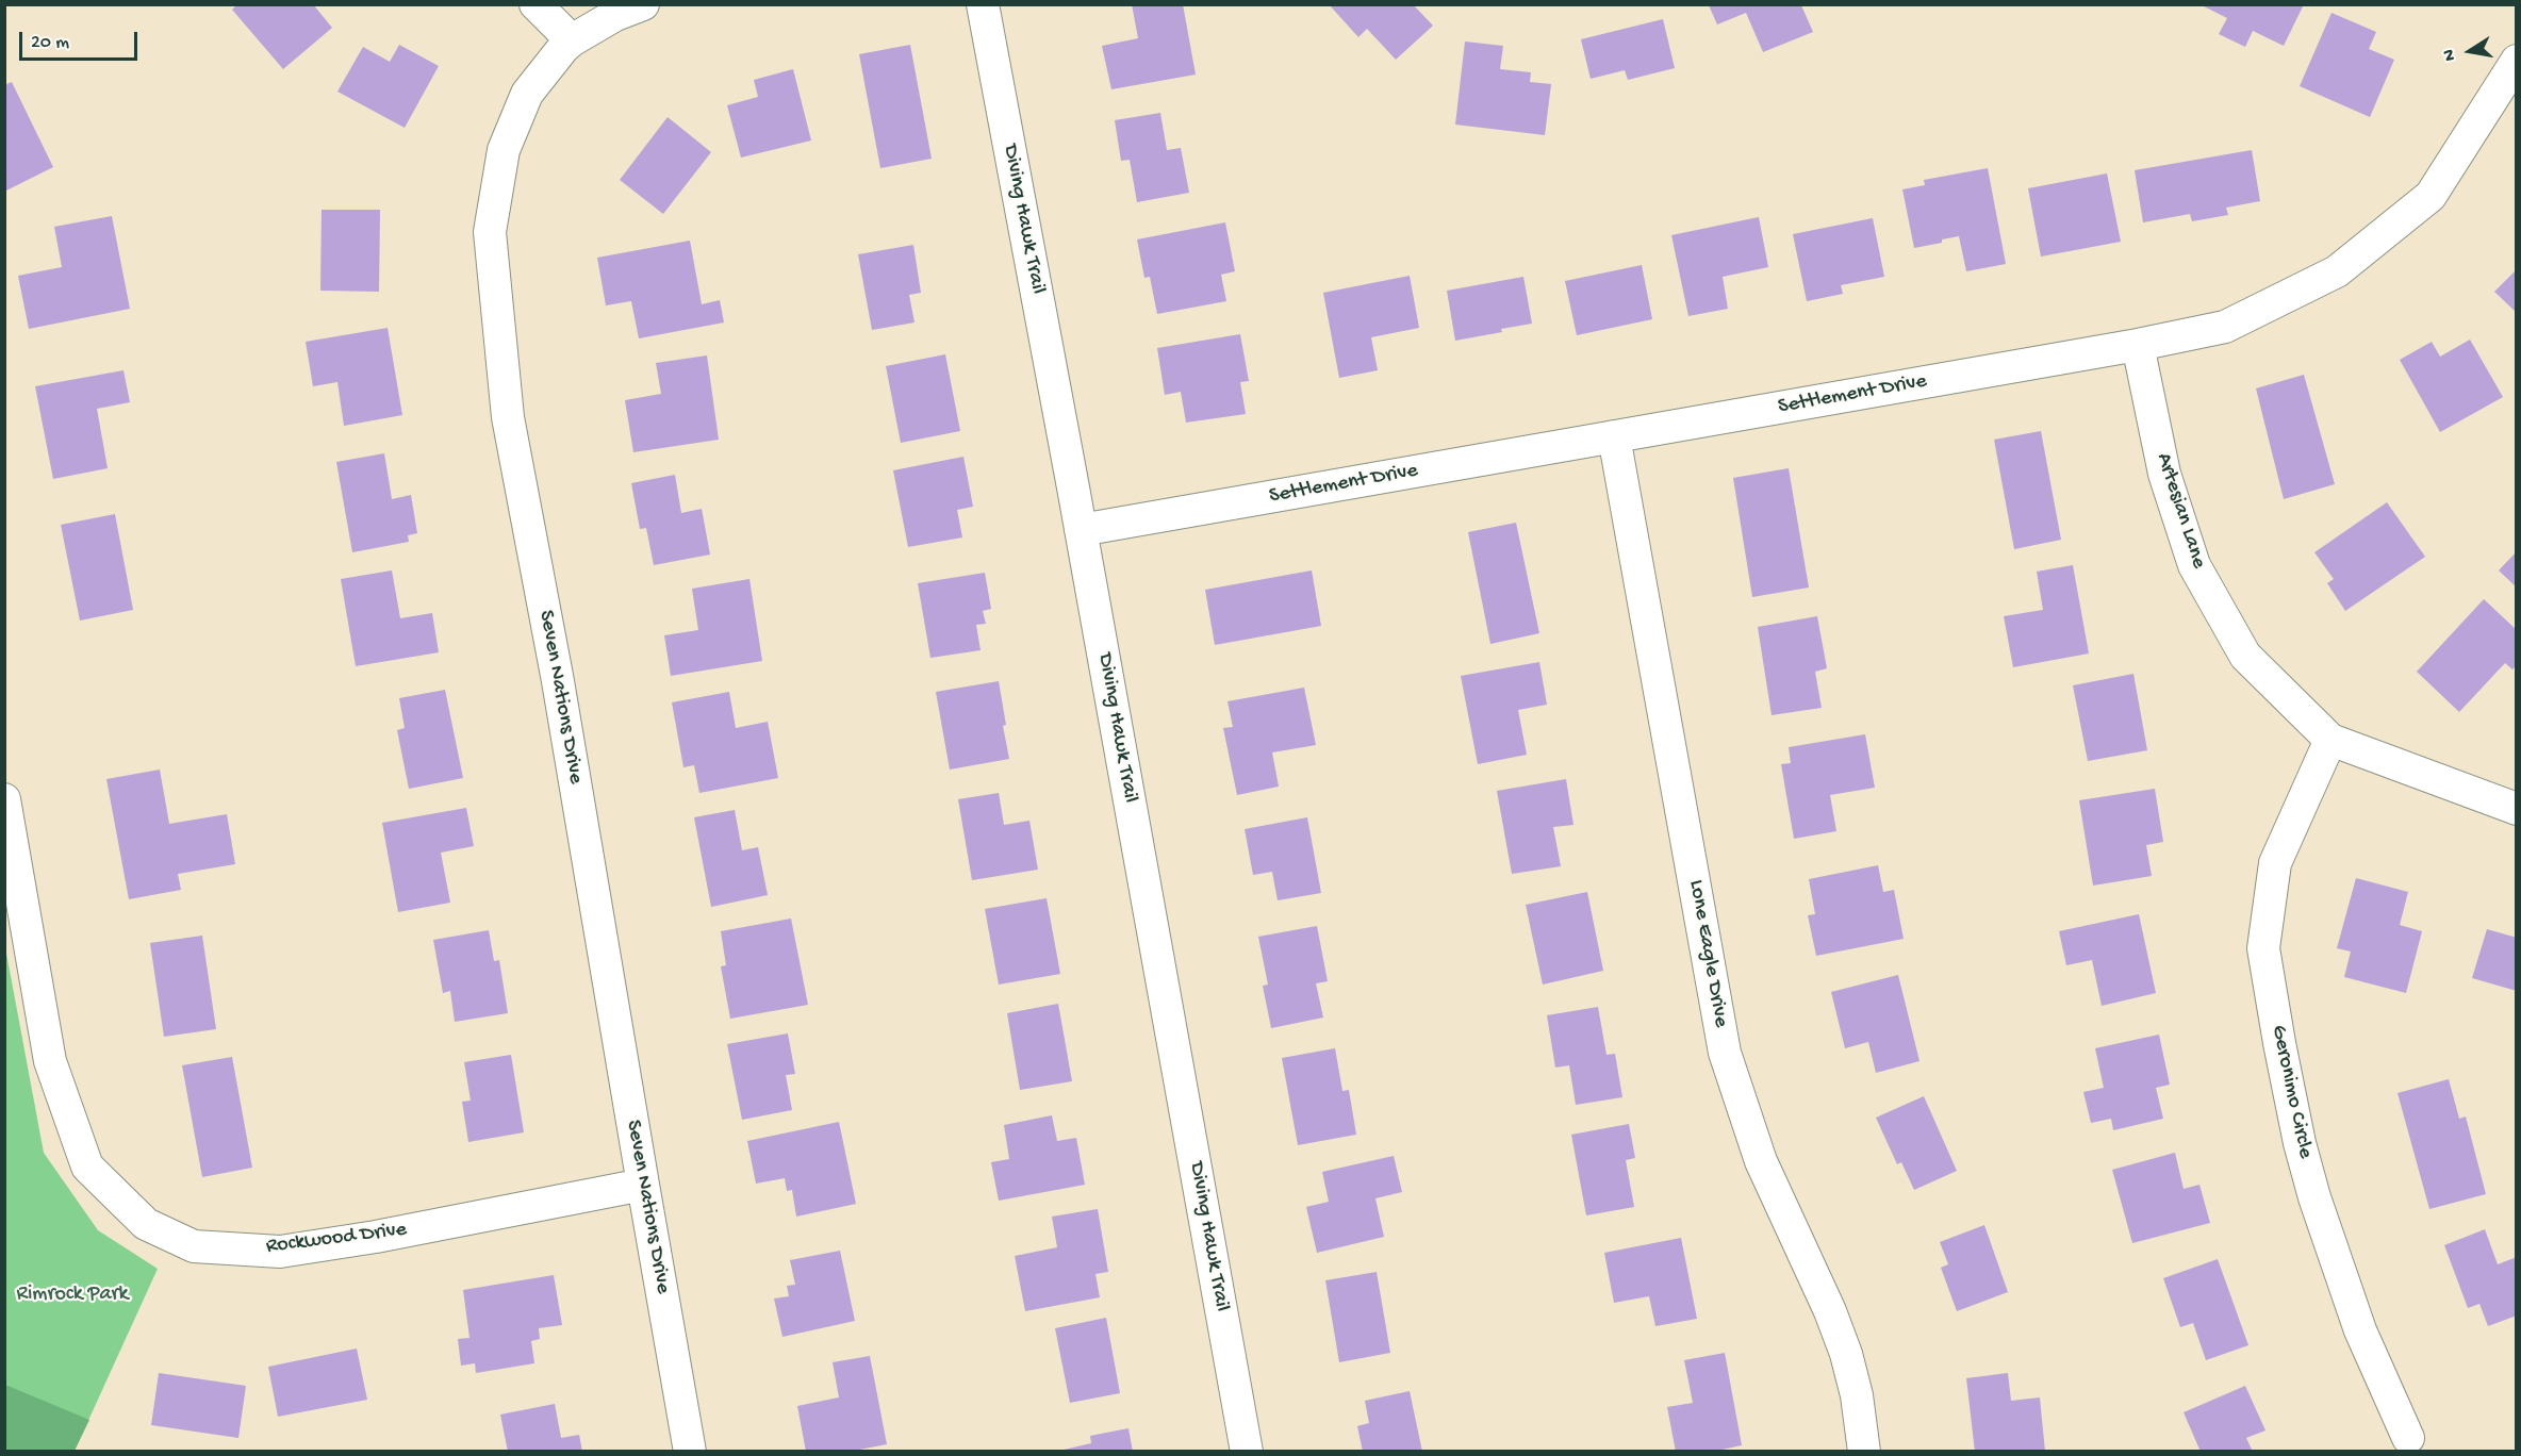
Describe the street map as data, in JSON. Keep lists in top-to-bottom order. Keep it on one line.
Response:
{"streets":{"street":["Diving Hawk Trail","Settlement Drive","Artesian Lane","Seven Nations Drive","Lone Eagle Drive","Geronimo Circle","Rockwood Drive"]},"crossings":[["Diving Hawk Trail","Settlement Drive"],["Settlement Drive","Artesian Lane"],["Settlement Drive","Lone Eagle Drive"],["Artesian Lane","Geronimo Circle"],["Seven Nations Drive","Rockwood Drive"]],"parks":["Rimrock Park"],"scale_bar":"20 m","north":"left"}
